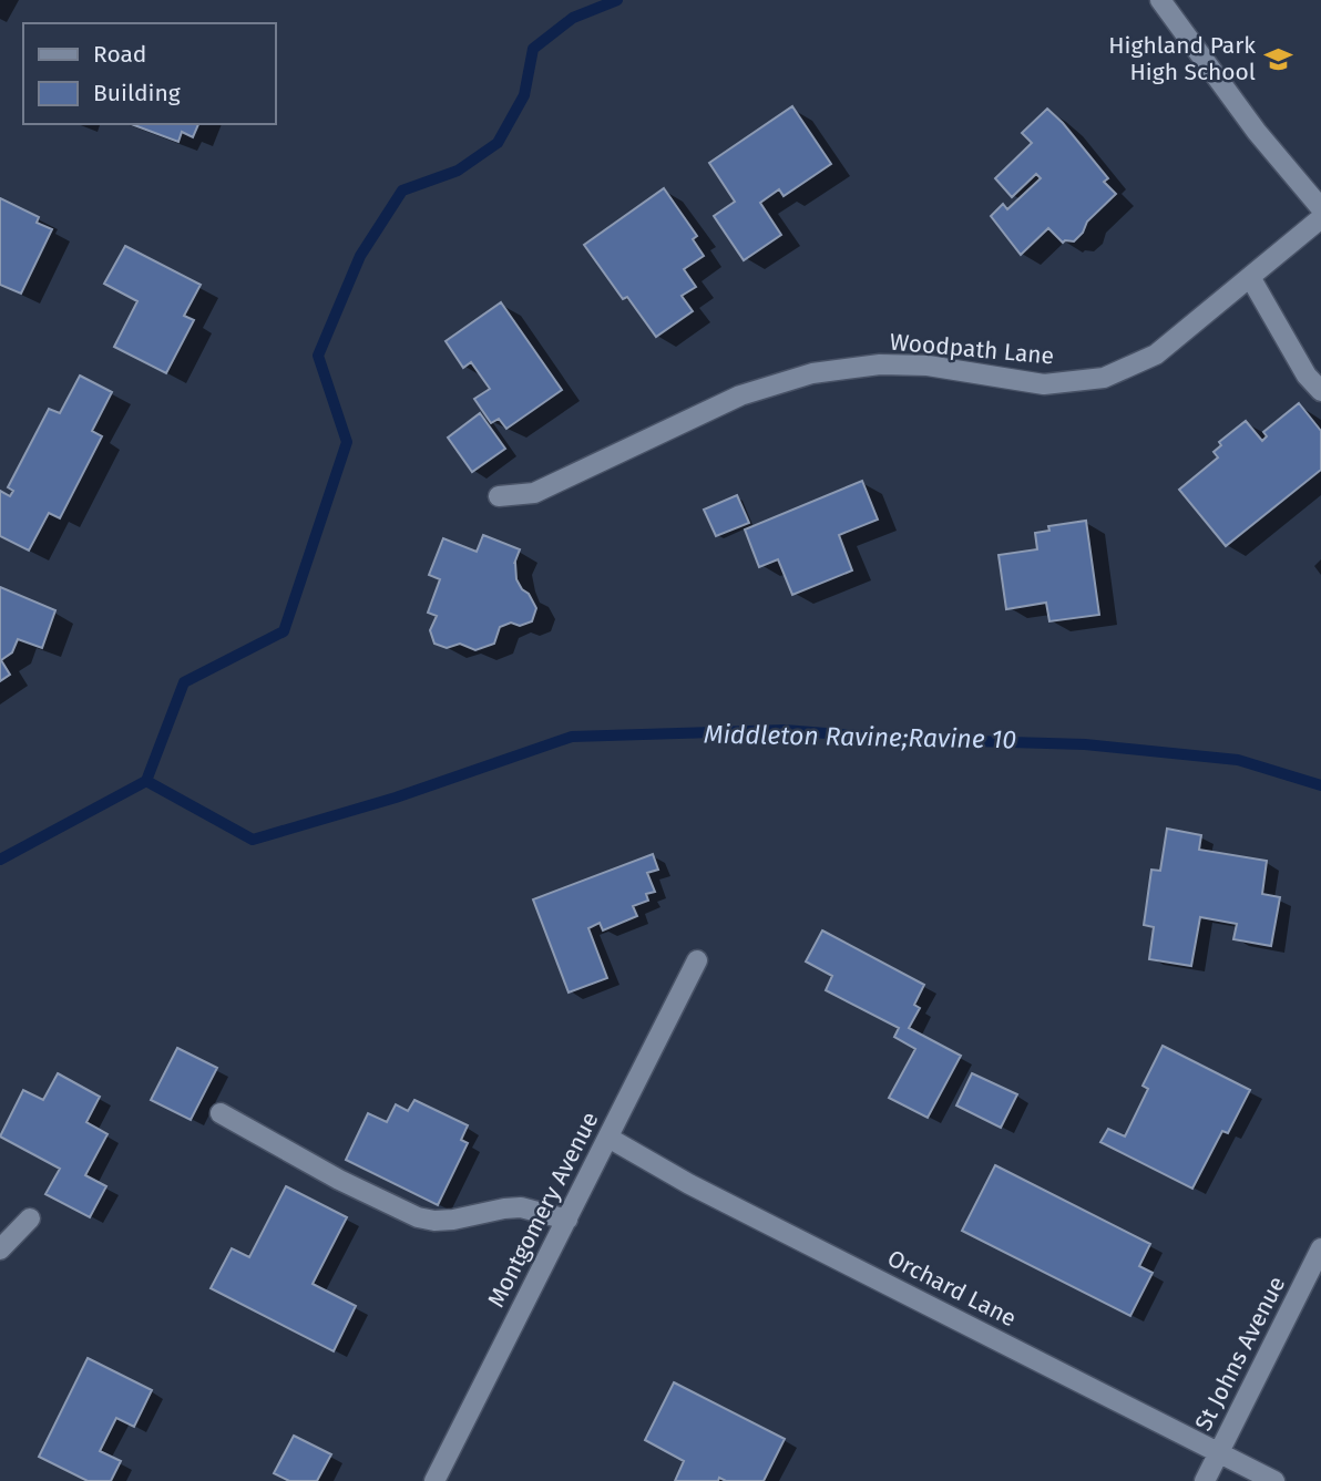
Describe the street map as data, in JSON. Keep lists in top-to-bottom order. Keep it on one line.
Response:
{"streets":{"street":["Woodpath Lane","Montgomery Avenue","Orchard Lane","St Johns Avenue"]},"crossings":[["Montgomery Avenue","Orchard Lane"],["Orchard Lane","St Johns Avenue"]],"water":["Middleton Ravine;Ravine 10"],"places":{"school or university":["Highland Park High School"]},"legend":["Road","Building"]}
